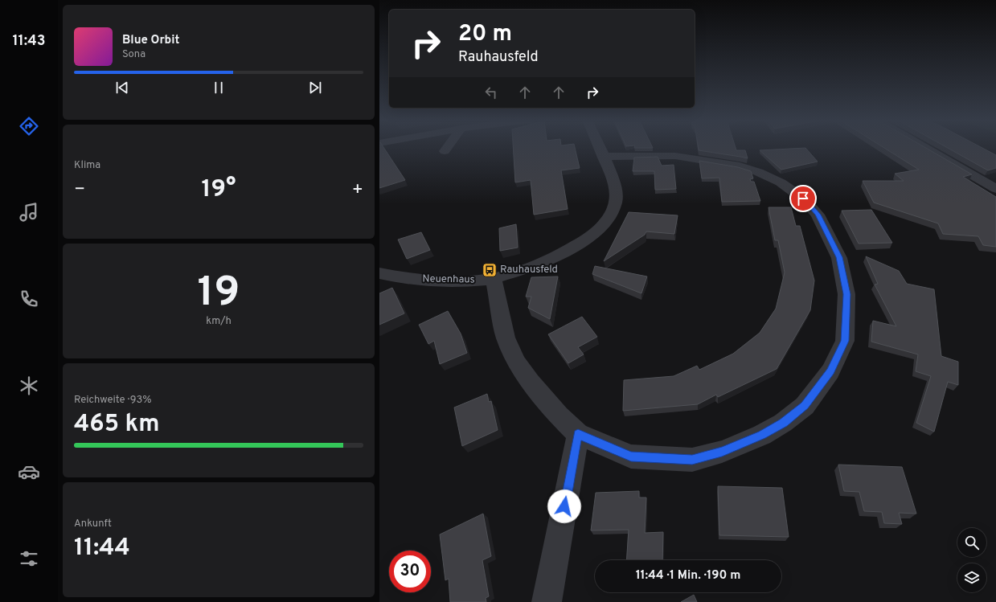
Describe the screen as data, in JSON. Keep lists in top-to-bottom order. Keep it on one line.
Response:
{"streets":{"street":["Neuenhaus"]},"places":{"bus stop":["Rauhausfeld"]},"page":{"tabs":"11:43","turn":["20 m","Rauhausfeld"],"song":["Blue Orbit","Sona"],"tile":["Klima",["19","km/h"],["Reichweite · 93%","465 km"],["Ankunft","11:44"]],"heat":["−","19°","+"],"limit":"30","trip":"11:44 · 1 Min. · 190 m"}}
